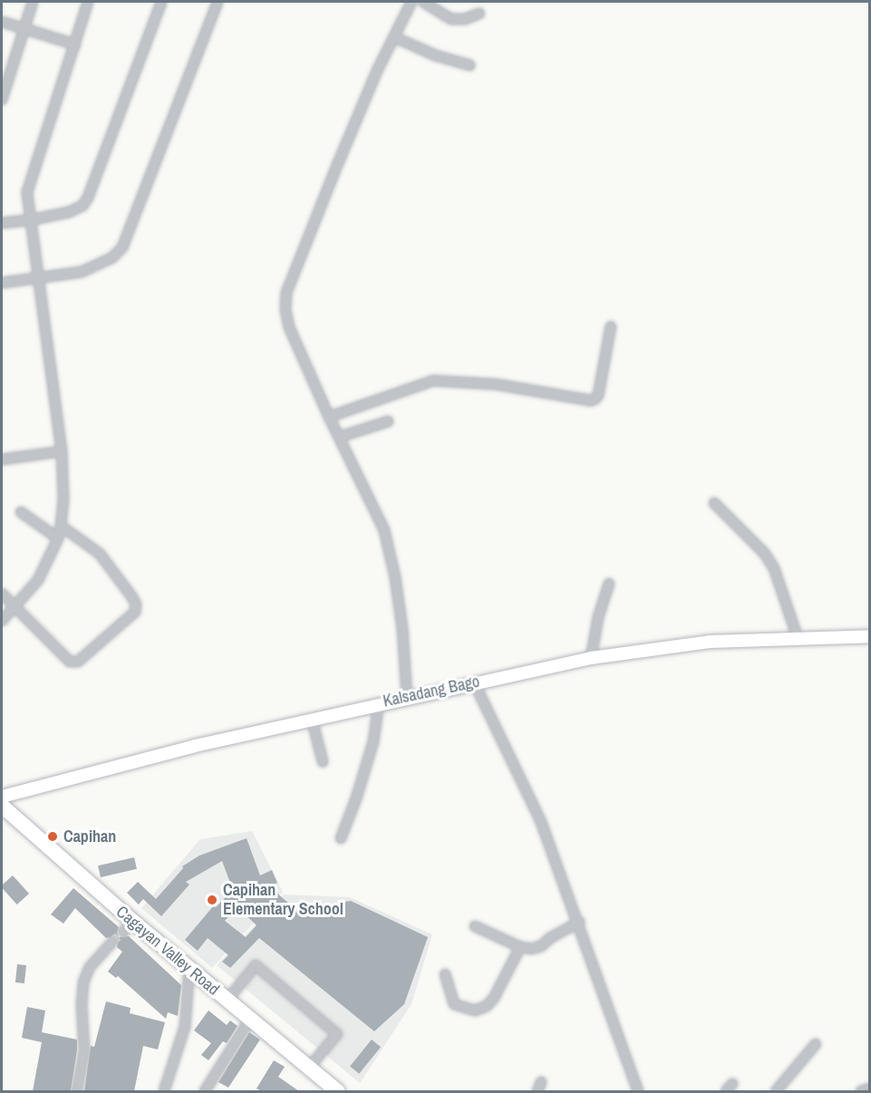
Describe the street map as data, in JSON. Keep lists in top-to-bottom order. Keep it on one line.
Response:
{"streets":{"highway":["Cagayan Valley Road"],"main road":["Kalsadang Bago"]},"places":["Capihan","Capihan Elementary School"]}
